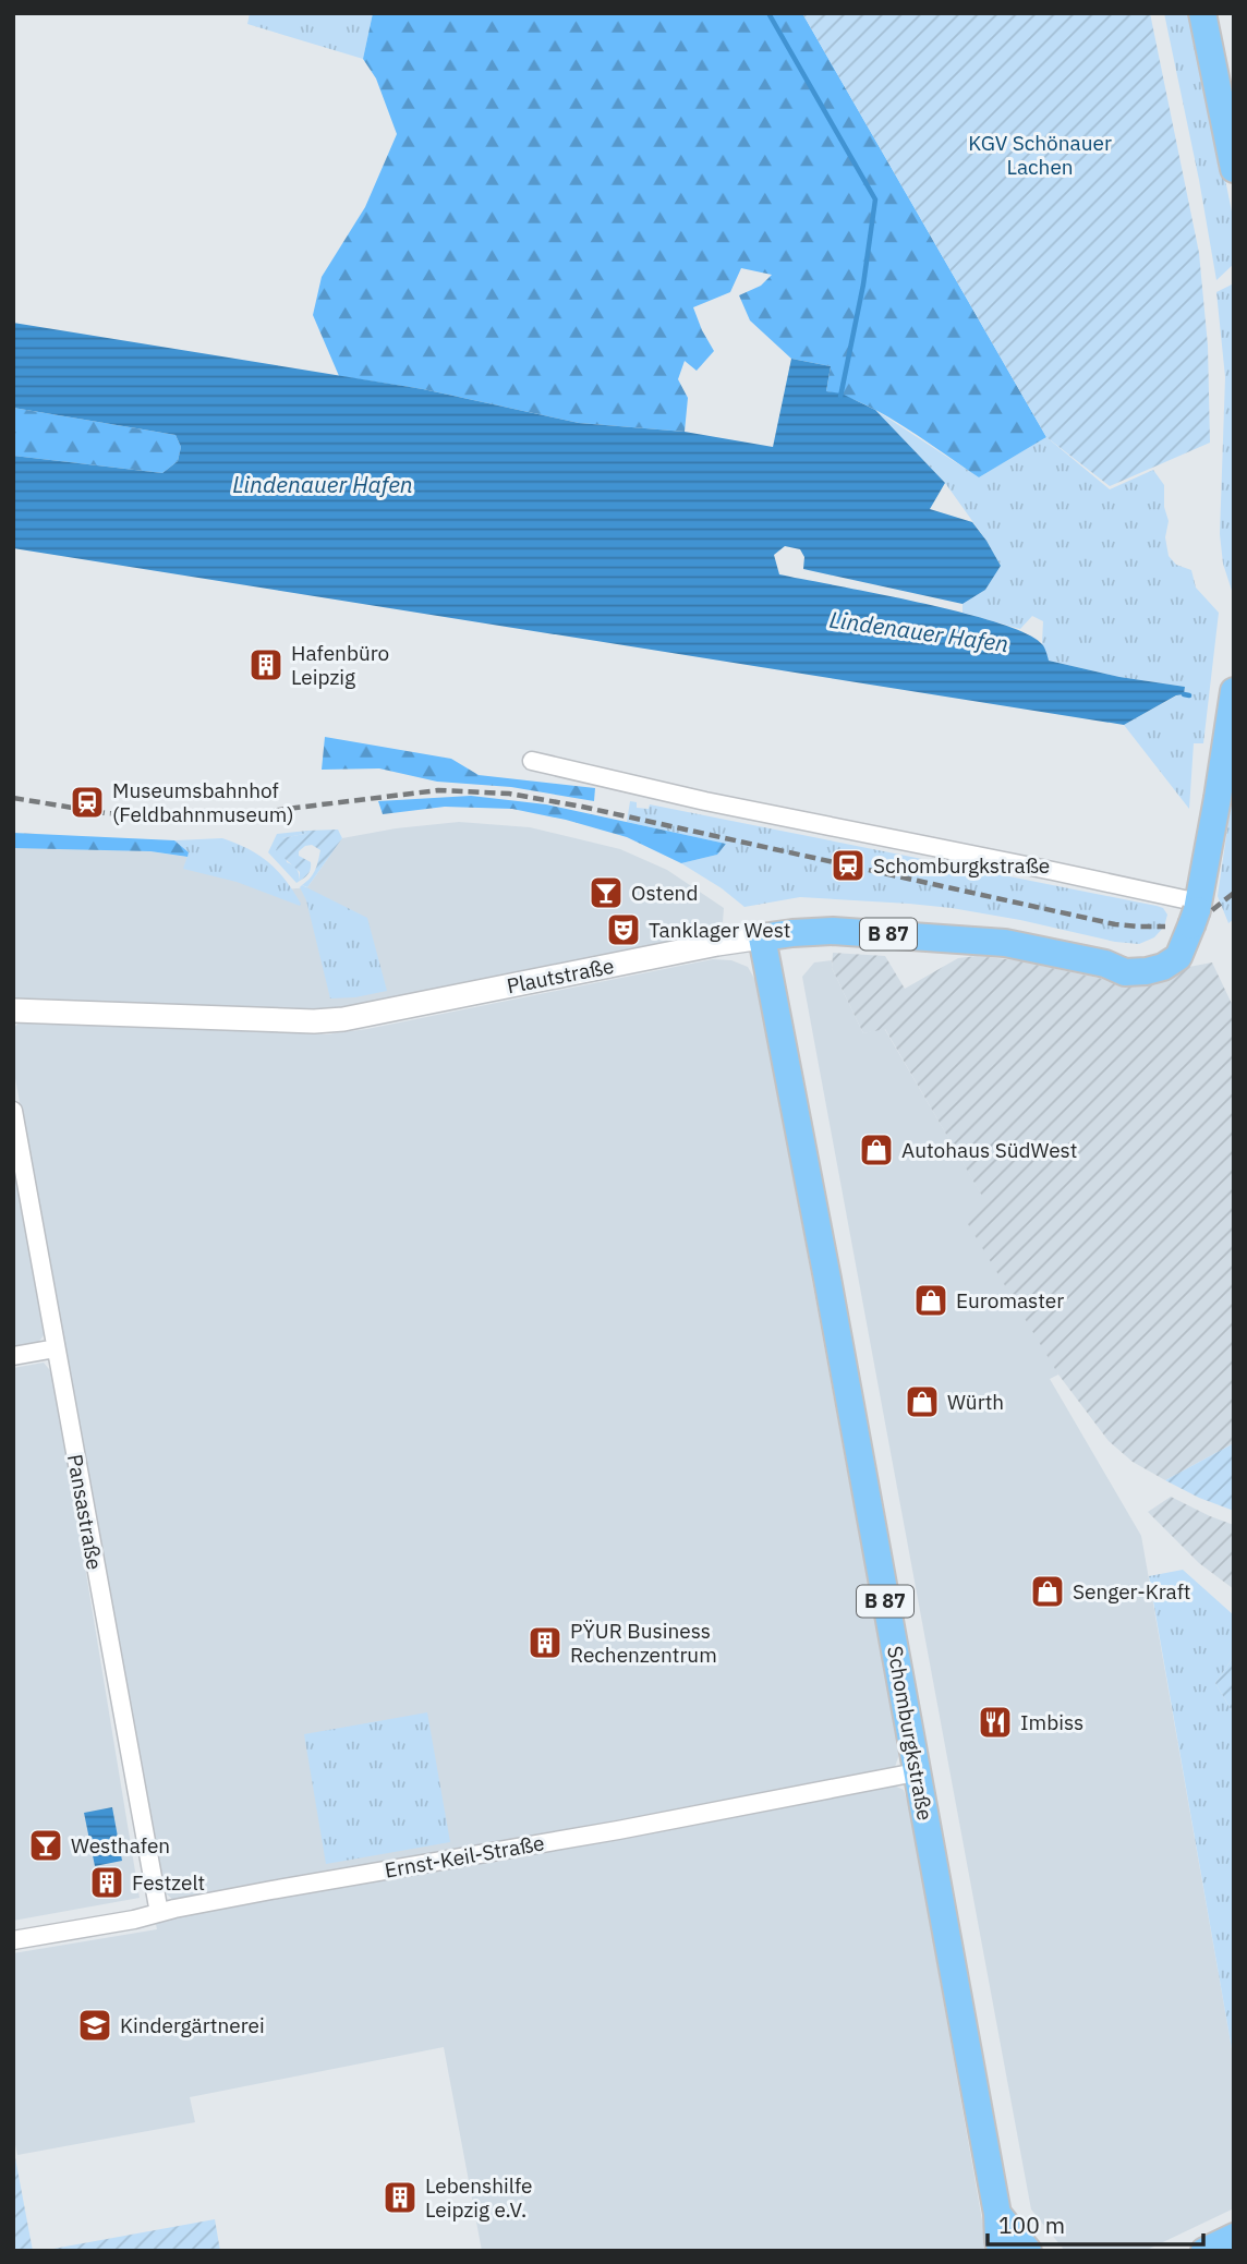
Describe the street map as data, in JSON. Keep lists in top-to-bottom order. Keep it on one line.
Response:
{"streets":{"main road":["B 87","Plautstraße","Schomburgkstraße"],"street":["Pansastraße","Ernst-Keil-Straße"]},"crossings":[["B 87","Plautstraße"],["Plautstraße","Schomburgkstraße"],["Pansastraße","Ernst-Keil-Straße"],["Schomburgkstraße","Ernst-Keil-Straße"]],"water":["Lindenauer Hafen"],"parks":["KGV Schönauer Lachen"],"places":{"building":["Hafenbüro Leipzig","PŸUR Business Rechenzentrum","Festzelt","Lebenshilfe Leipzig e.V."],"station":["Museumsbahnhof (Feldbahnmuseum)","Schomburgkstraße"],"bar":["Ostend","Westhafen"],"theatre":["Tanklager West"],"shop":["Autohaus SüdWest","Euromaster","Würth","Senger-Kraft"],"restaurant":["Imbiss"],"school or university":["Kindergärtnerei"]},"scale_bar":"100 m"}
